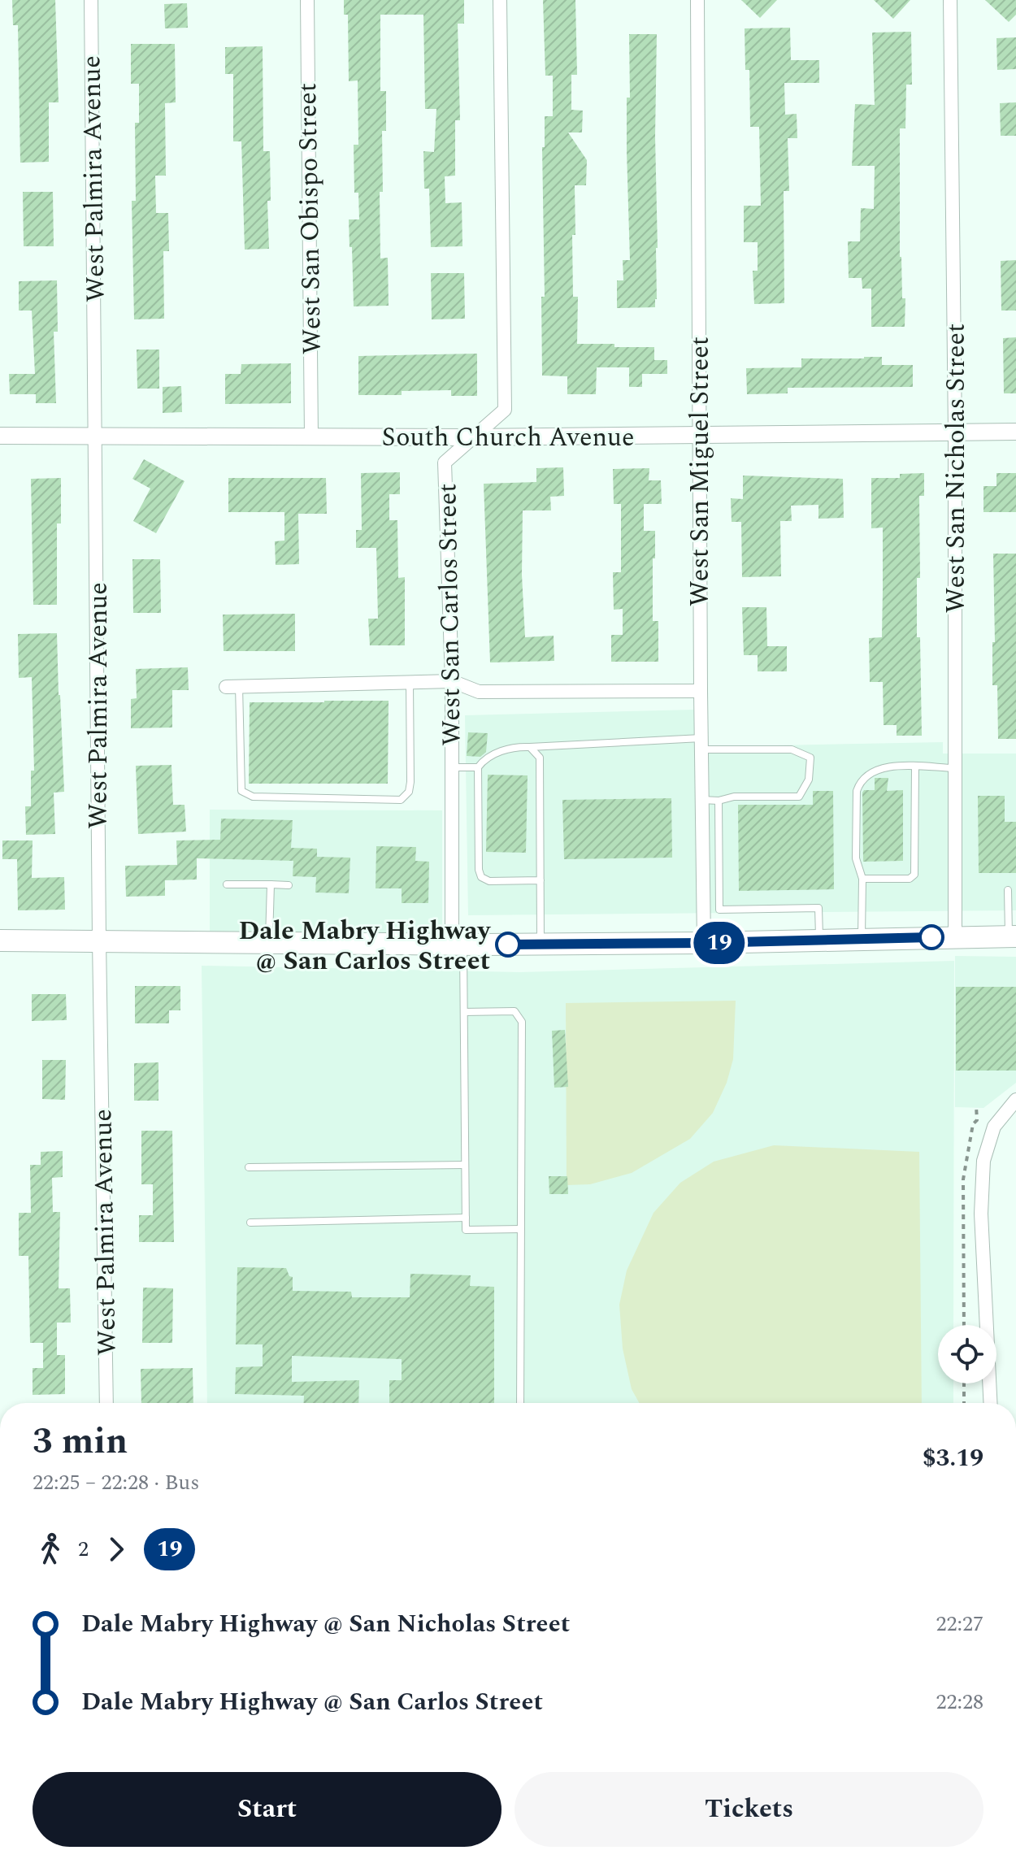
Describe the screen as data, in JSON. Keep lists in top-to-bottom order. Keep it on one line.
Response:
{"streets":{"street":["West Palmira Avenue","West San Obispo Street","South Church Avenue","West San Nicholas Street","West San Miguel Street","West San Carlos Street"]},"crossings":[["West Palmira Avenue","South Church Avenue"],["West San Obispo Street","South Church Avenue"],["South Church Avenue","West San Nicholas Street"],["South Church Avenue","West San Miguel Street"],["South Church Avenue","West San Carlos Street"]],"places":["Dale Mabry Highway @ San Carlos Street"],"lines":["bus line 19"],"page":{"on_map":"19","heading":["3 min","22:25 – 22:28 · Bus","$3.19"],"legs":["2","19"],"list":[{"name":"Dale Mabry Highway @ San Nicholas Street","value":"22:27"},{"name":"Dale Mabry Highway @ San Carlos Street","value":"22:28"}],"buttons":["Start","Tickets"]}}
